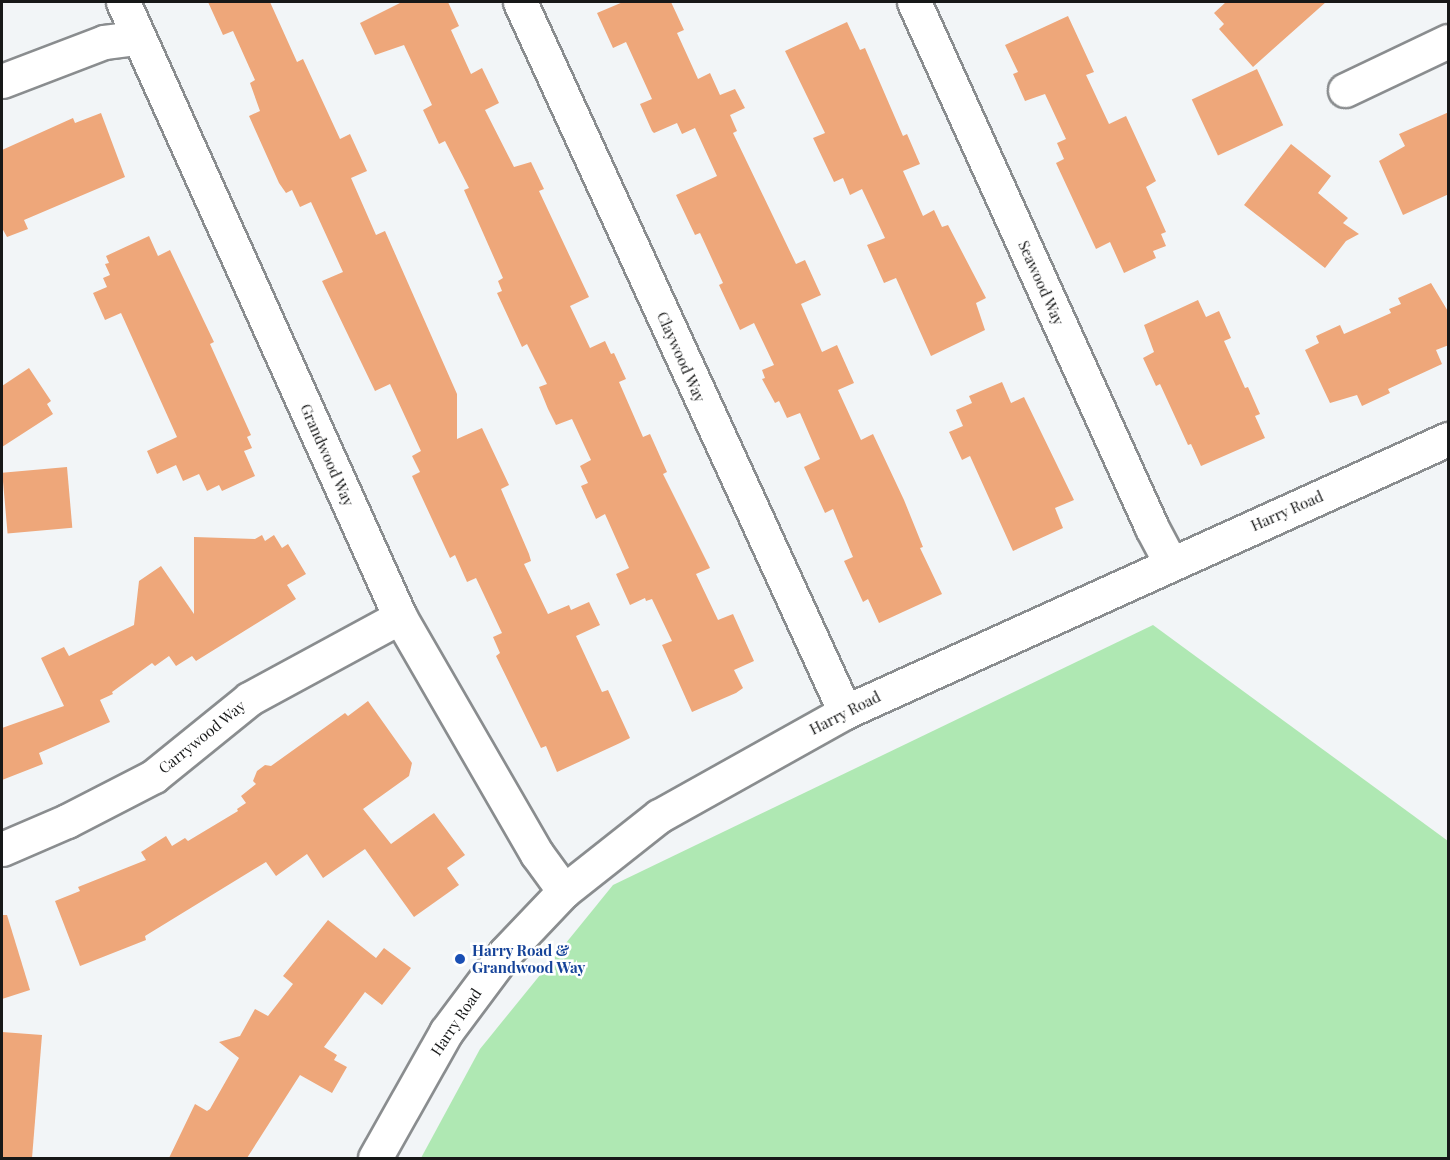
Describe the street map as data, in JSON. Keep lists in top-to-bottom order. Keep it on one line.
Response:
{"streets":{"street":["Seawood Way","Claywood Way","Grandwood Way","Harry Road","Carrywood Way"]},"crossings":[["Seawood Way","Harry Road"],["Claywood Way","Harry Road"],["Grandwood Way","Harry Road"],["Grandwood Way","Carrywood Way"]],"places":["Harry Road & Grandwood Way"]}
